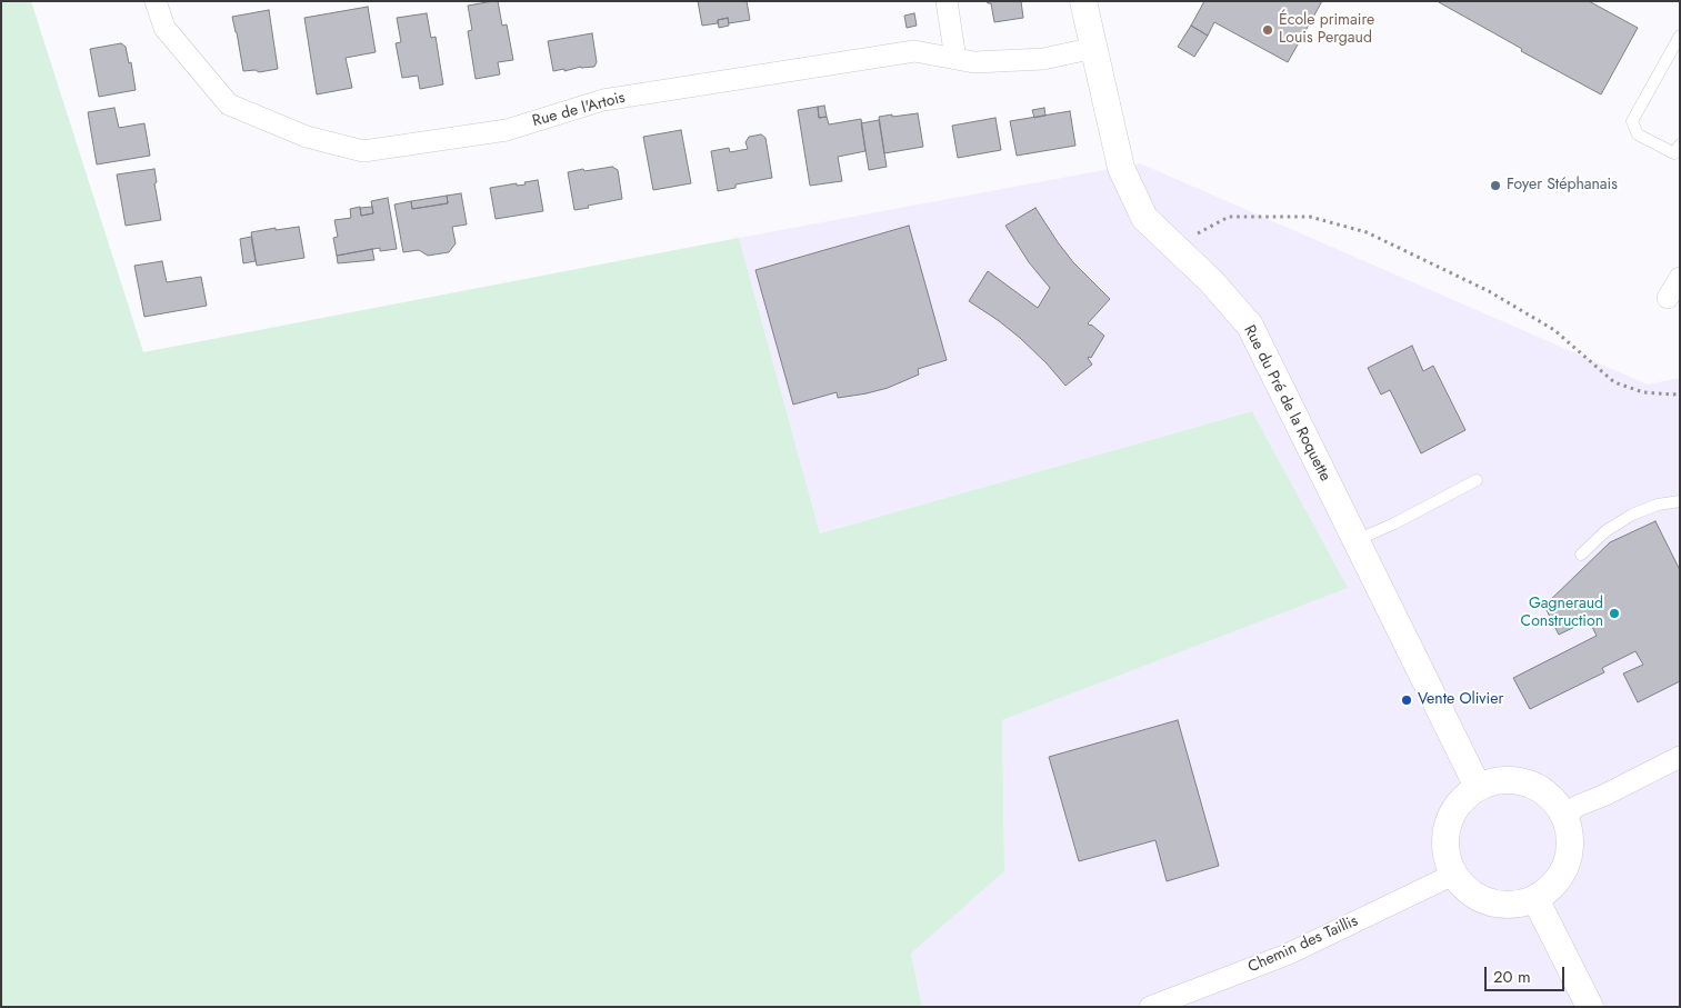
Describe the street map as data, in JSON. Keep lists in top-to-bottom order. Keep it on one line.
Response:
{"streets":{"street":["Rue de l'Artois","Rue du Pré de la Roquette","Chemin des Taillis"]},"crossings":[["Rue de l'Artois","Rue du Pré de la Roquette"],["Rue du Pré de la Roquette","Chemin des Taillis"]],"places":["École primaire Louis Pergaud","Foyer Stéphanais","Gagneraud Construction","Vente Olivier"],"scale_bar":"20 m"}
